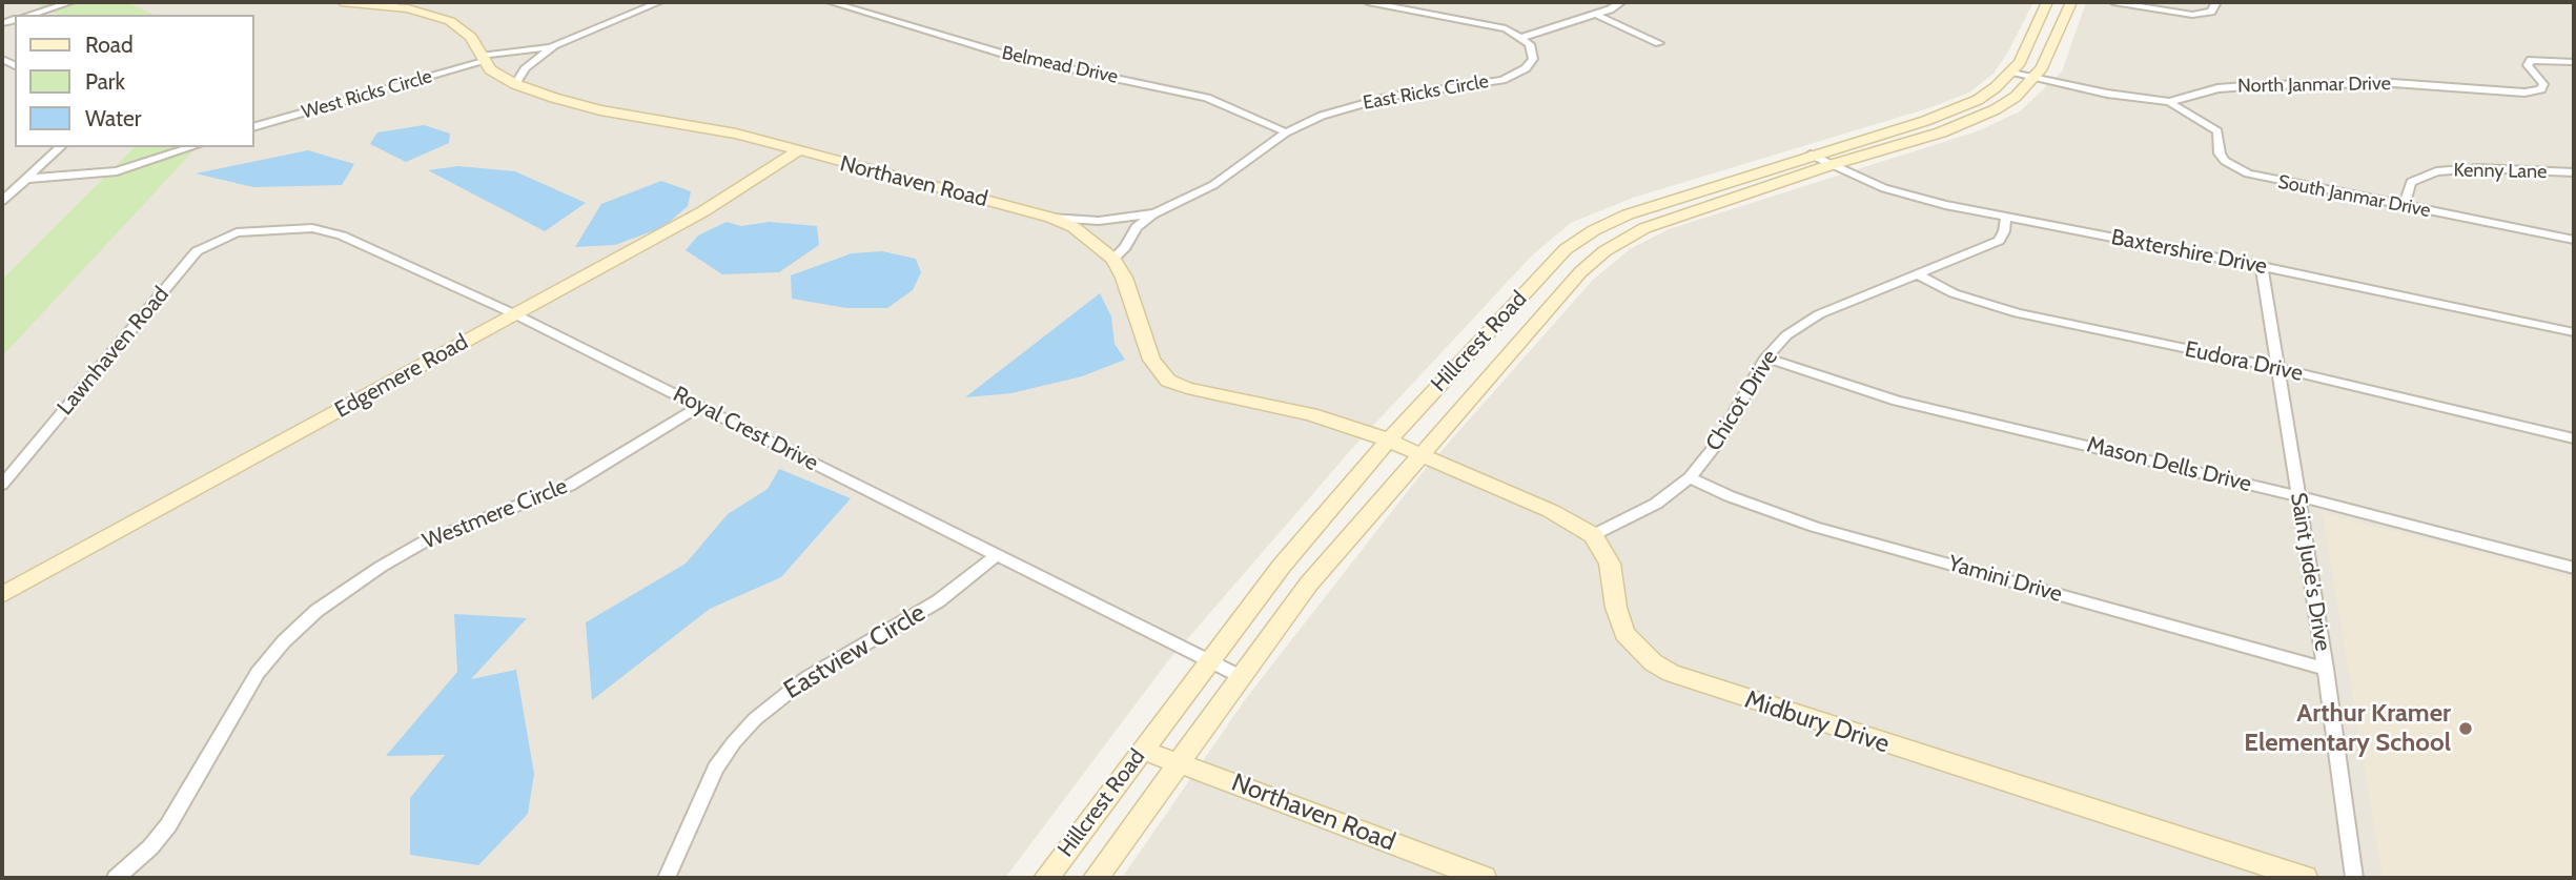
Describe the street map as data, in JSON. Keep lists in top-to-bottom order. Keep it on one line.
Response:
{"streets":{"main road":["Northaven Road","Hillcrest Road","Edgemere Road","Midbury Drive"],"street":["Belmead Drive","North Janmar Drive","East Ricks Circle","West Ricks Circle","Kenny Lane","South Janmar Drive","Baxtershire Drive","Lawnhaven Road","Eudora Drive","Chicot Drive","Royal Crest Drive","Mason Dells Drive","Westmere Circle","Saint Jude's Drive","Yamini Drive","Eastview Circle"]},"crossings":[["Belmead Drive","East Ricks Circle"],["North Janmar Drive","South Janmar Drive"],["North Janmar Drive","Hillcrest Road"],["East Ricks Circle","Northaven Road"],["West Ricks Circle","Northaven Road"],["Kenny Lane","South Janmar Drive"],["Northaven Road","Hillcrest Road"],["Northaven Road","Edgemere Road"],["Baxtershire Drive","Hillcrest Road"],["Baxtershire Drive","Chicot Drive"],["Baxtershire Drive","Saint Jude's Drive"],["Hillcrest Road","Royal Crest Drive"],["Lawnhaven Road","Royal Crest Drive"],["Eudora Drive","Chicot Drive"],["Eudora Drive","Saint Jude's Drive"],["Edgemere Road","Royal Crest Drive"],["Chicot Drive","Mason Dells Drive"],["Chicot Drive","Yamini Drive"],["Chicot Drive","Midbury Drive"],["Royal Crest Drive","Westmere Circle"],["Royal Crest Drive","Eastview Circle"],["Mason Dells Drive","Saint Jude's Drive"],["Saint Jude's Drive","Yamini Drive"]],"places":["Arthur Kramer Elementary School"],"legend":["Road","Park","Water"]}
